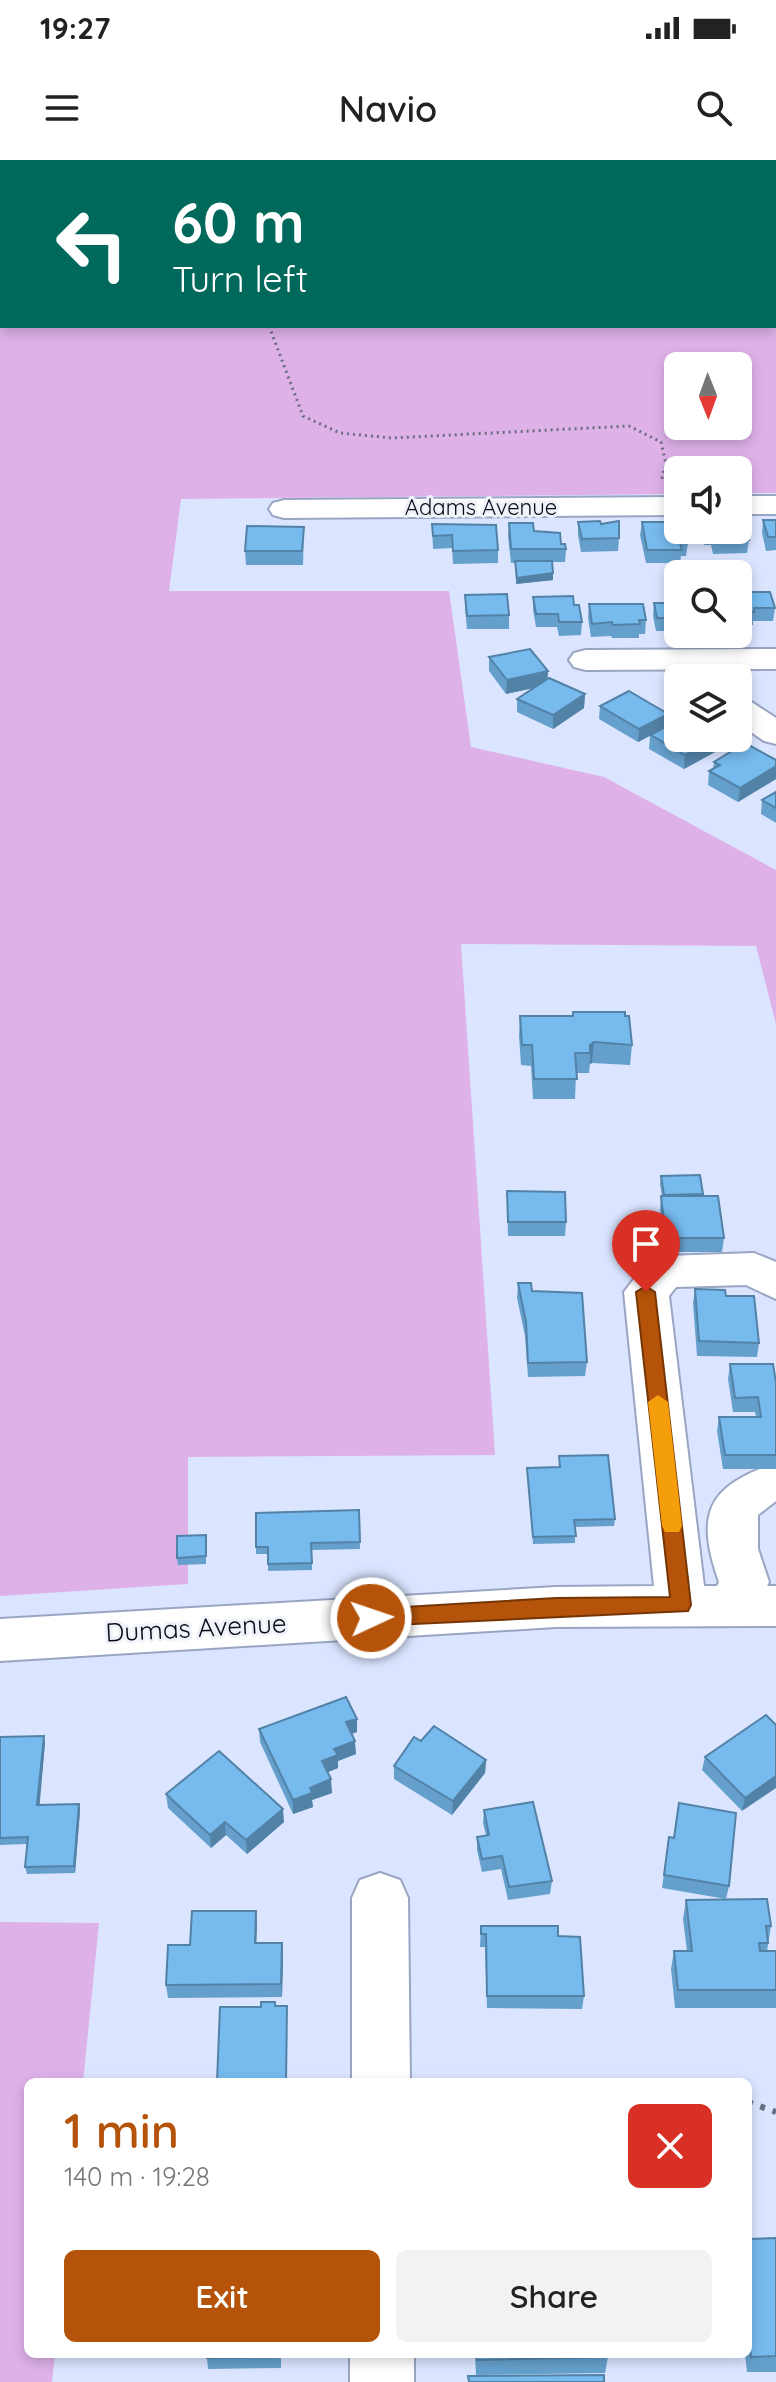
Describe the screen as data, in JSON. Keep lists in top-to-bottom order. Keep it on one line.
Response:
{"streets":{"street":["Adams Avenue","Dumas Avenue"]},"north":"bottom","page":{"status":"19:27","header":"Navio","turn":["60 m","Turn left"],"heading":["1 min","140 m · 19:28"],"buttons":["Exit","Share"]}}
